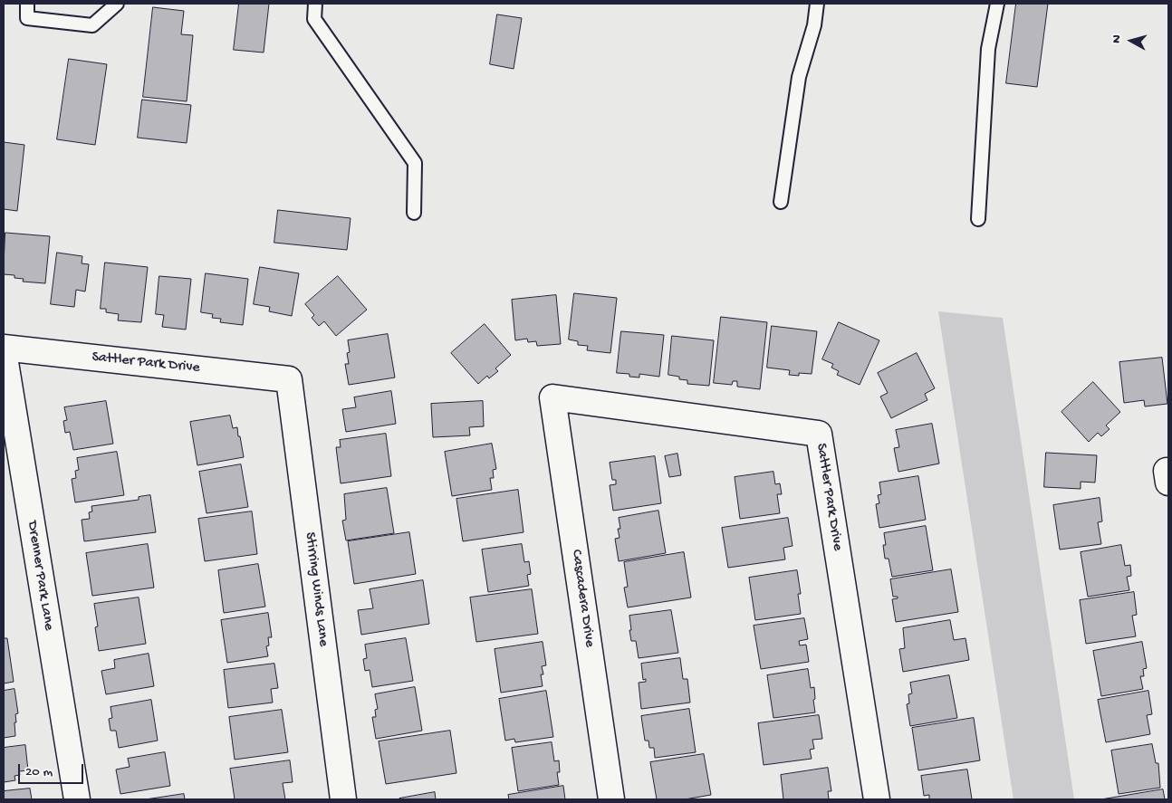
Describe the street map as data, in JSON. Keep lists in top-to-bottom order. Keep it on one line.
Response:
{"streets":{"street":["Sattler Park Drive","Drenner Park Lane","Stirring Winds Lane","Cascadera Drive"]},"crossings":[["Sattler Park Drive","Stirring Winds Lane"],["Sattler Park Drive","Cascadera Drive"]],"scale_bar":"20 m","north":"left"}
